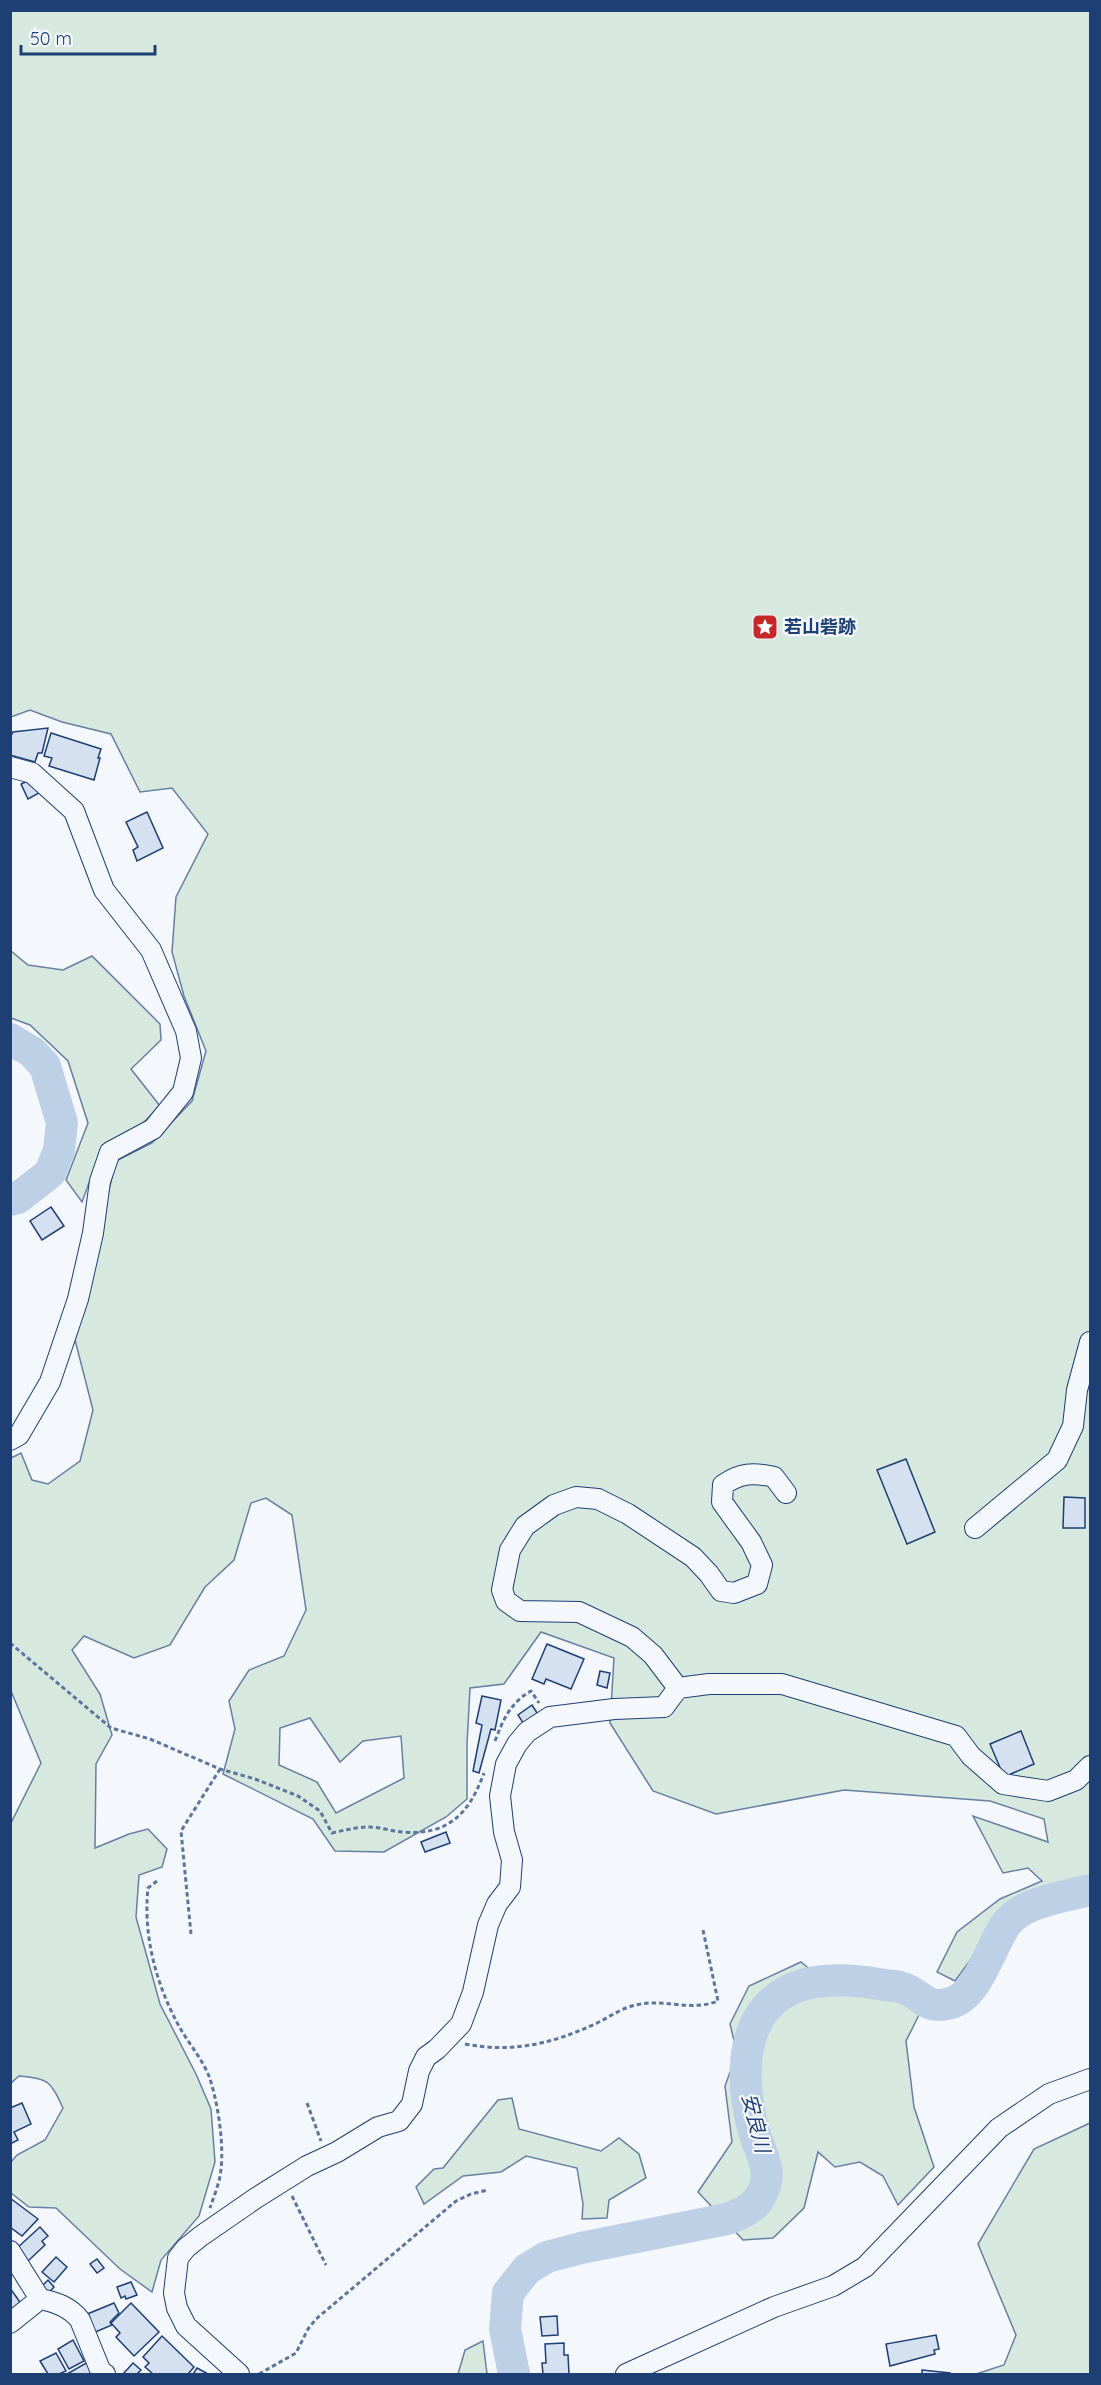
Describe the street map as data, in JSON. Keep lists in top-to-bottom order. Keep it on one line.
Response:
{"water":["安良川"],"places":{"place":["若山砦跡"]},"scale_bar":"50 m"}
